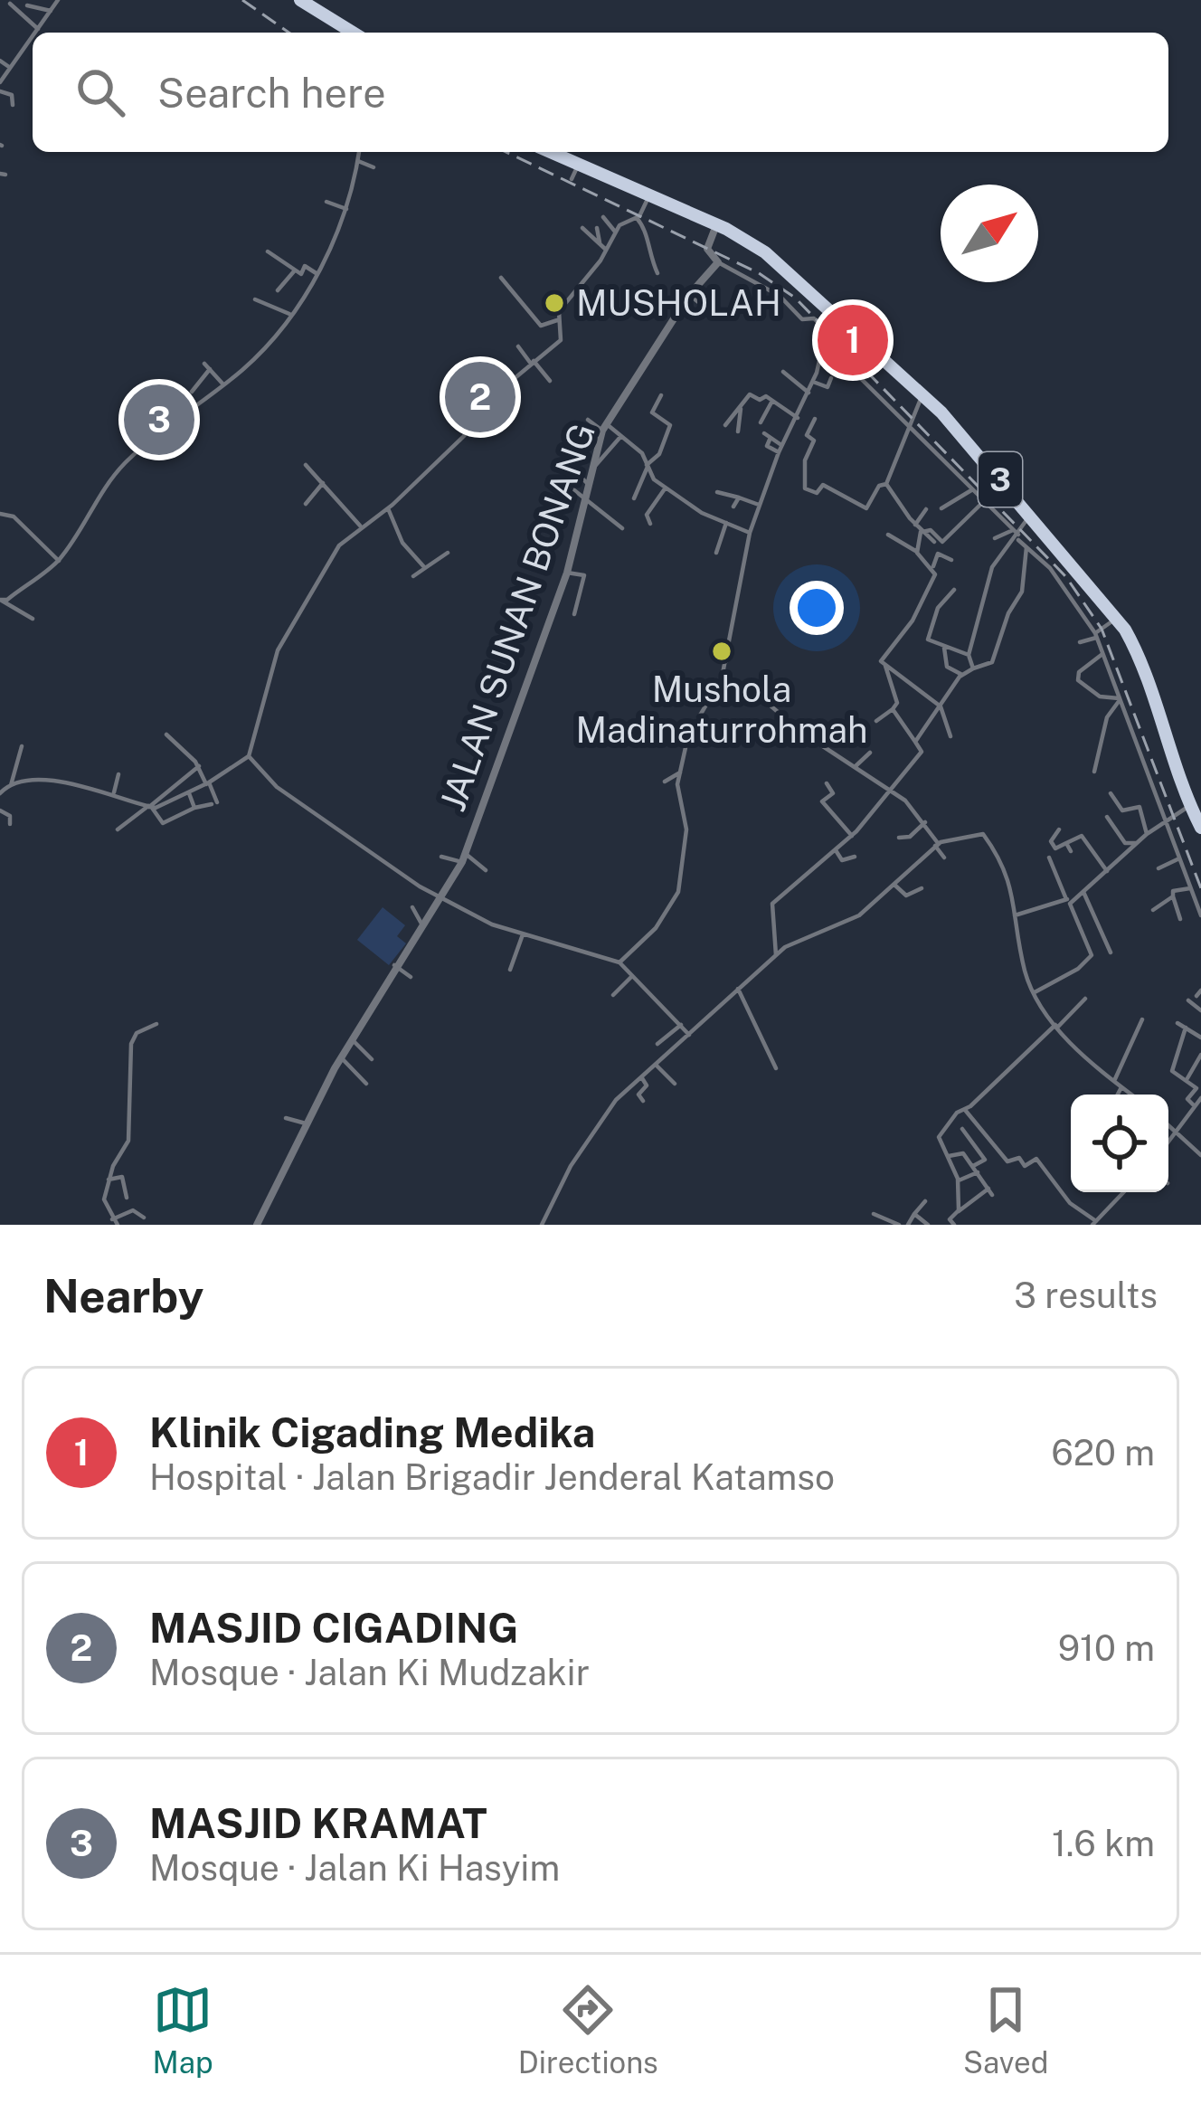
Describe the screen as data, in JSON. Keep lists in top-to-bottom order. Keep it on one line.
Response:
{"streets":{"highway":["3"],"street":["JALAN SUNAN BONANG"]},"places":["MUSHOLAH","Mushola Madinaturrohmah"],"north":"top right","page":{"search":"Search here","pins":["1","2","3"],"heading":["Nearby","3 results"],"list":[{"mark":"1","name":"Klinik Cigading Medika","note":"Hospital · Jalan Brigadir Jenderal Katamso","value":"620 m"},{"mark":"2","name":"MASJID CIGADING","note":"Mosque · Jalan Ki Mudzakir","value":"910 m"},{"mark":"3","name":"MASJID KRAMAT","note":"Mosque · Jalan Ki Hasyim","value":"1.6 km"}],"nav":["Map","Directions","Saved"]}}
